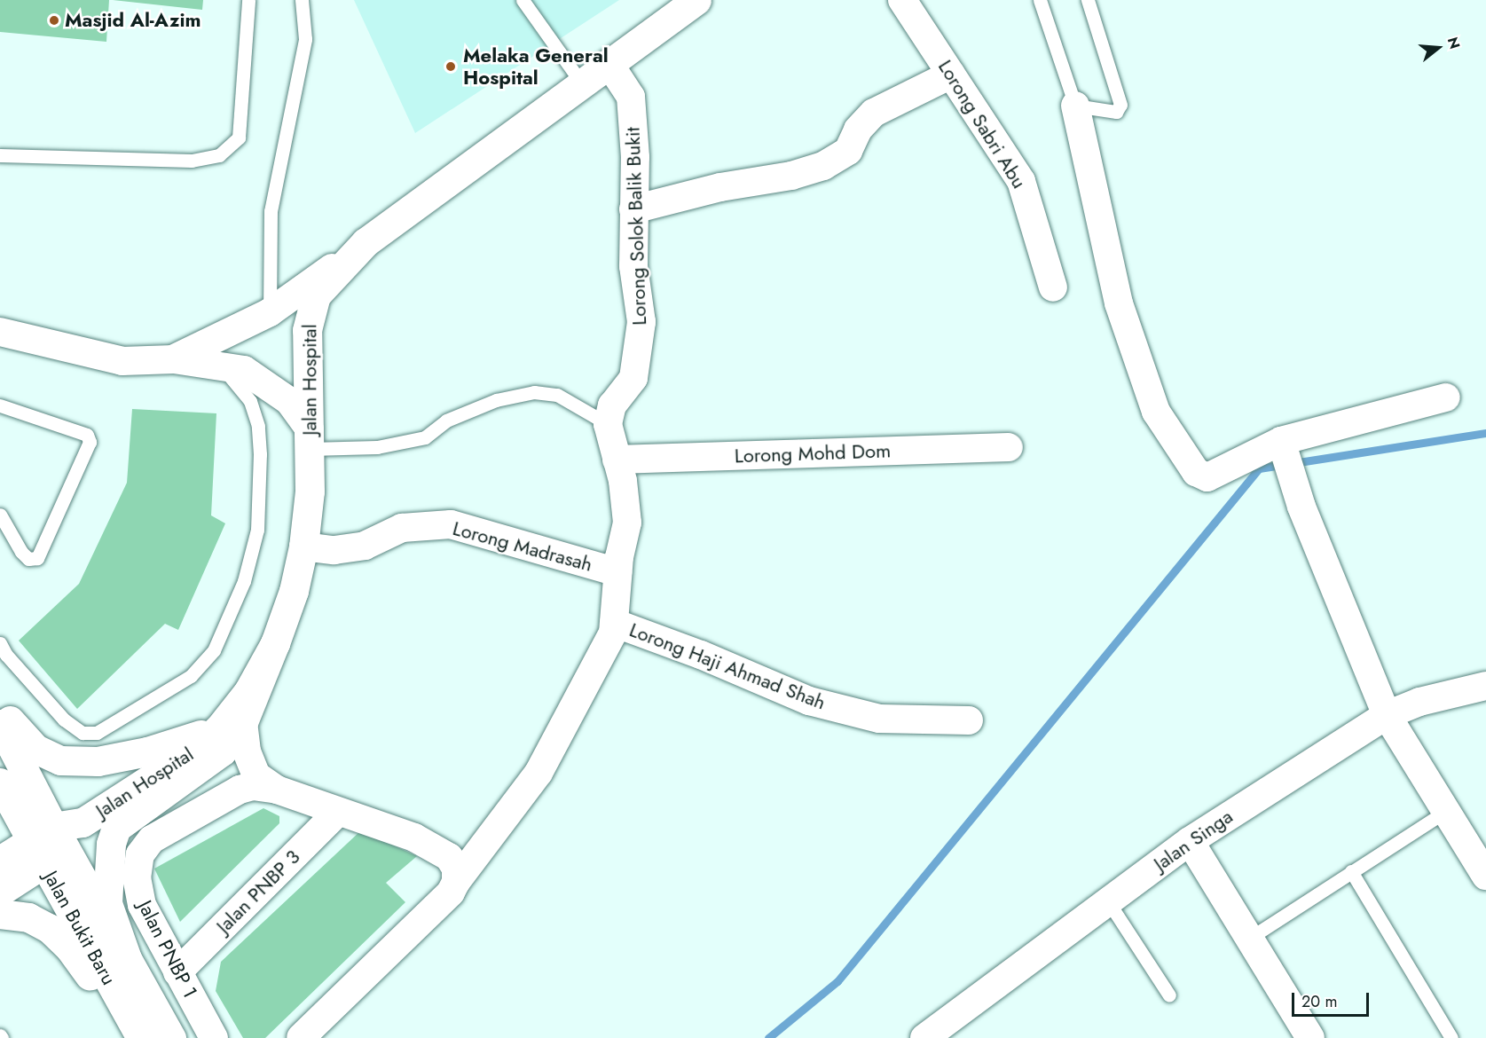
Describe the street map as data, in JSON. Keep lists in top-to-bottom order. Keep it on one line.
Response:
{"streets":{"street":["Lorong Sabri Abu","Lorong Solok Balik Bukit","Jalan Hospital","Lorong Mohd Dom","Lorong Madrasah","Lorong Haji Ahmad Shah","Jalan Singa","Jalan PNBP 3","Jalan Bukit Baru","Jalan PNBP 1"]},"crossings":[["Lorong Solok Balik Bukit","Jalan Hospital"],["Jalan Hospital","Lorong Madrasah"],["Jalan Hospital","Jalan Bukit Baru"],["Jalan PNBP 3","Jalan PNBP 1"]],"places":["Masjid Al-Azim","Melaka General Hospital"],"scale_bar":"20 m","north":"right"}
